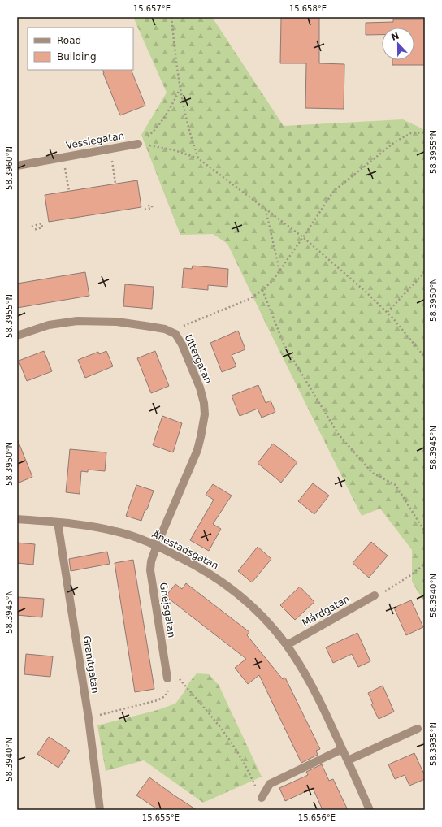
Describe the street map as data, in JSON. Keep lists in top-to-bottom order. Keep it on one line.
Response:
{"streets":{"street":["Vesslegatan","Uttergatan","Ånestadsgatan","Gnejsgatan","Mårdgatan","Granitgatan"]},"crossings":[["Uttergatan","Ånestadsgatan"],["Uttergatan","Gnejsgatan"],["Ånestadsgatan","Gnejsgatan"],["Ånestadsgatan","Mårdgatan"],["Ånestadsgatan","Granitgatan"]],"legend":["Road","Building"],"north":"top","coordinates":["15.657°E","15.658°E","58.3955°N","58.3960°N","58.3950°N","58.3945°N","58.3940°N","58.3935°N","15.655°E","15.656°E"]}
